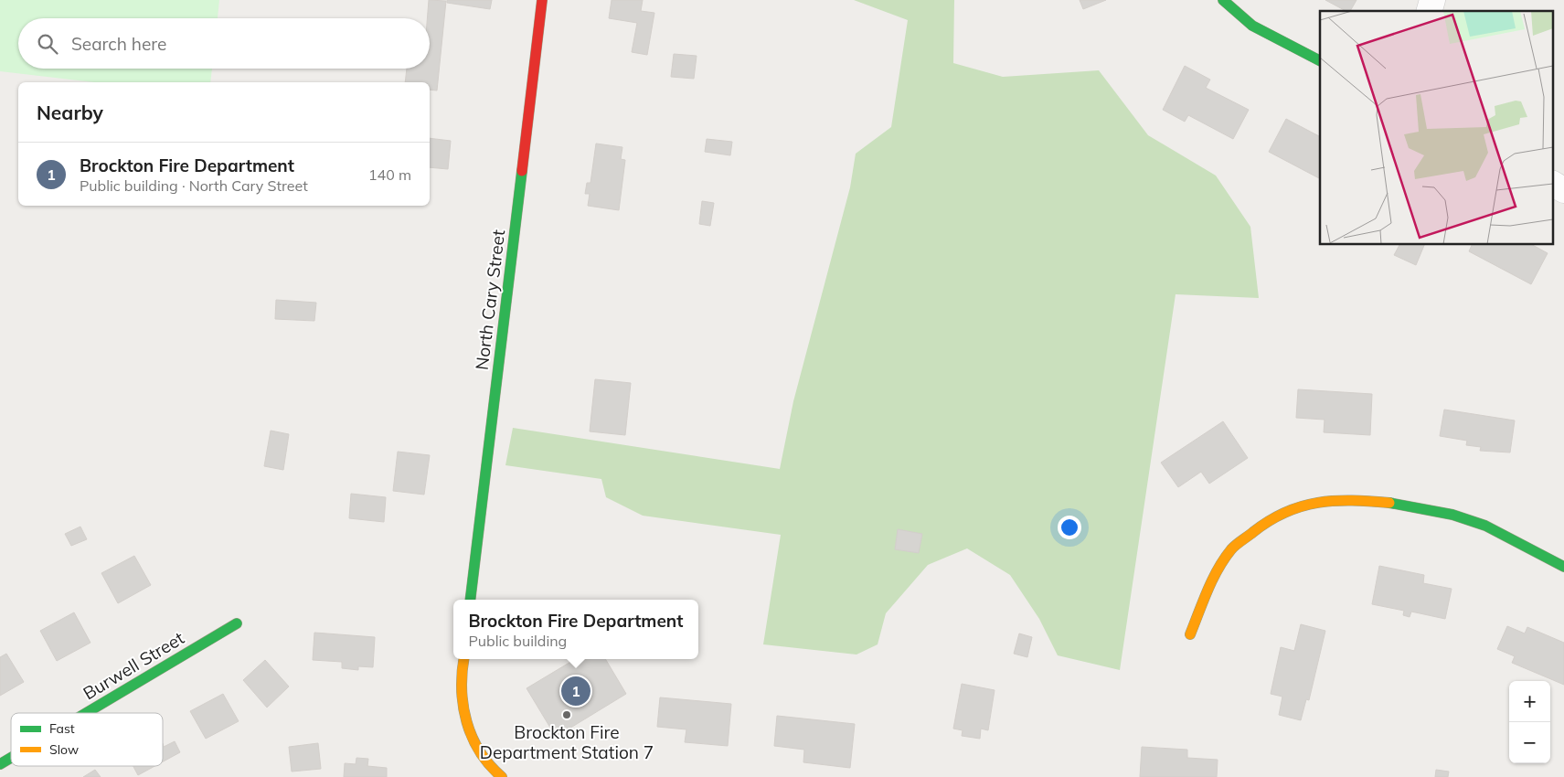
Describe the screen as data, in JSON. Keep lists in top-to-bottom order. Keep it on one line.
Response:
{"streets":{"street":["North Cary Street","Burwell Street"]},"places":["Brockton Fire Department Station 7"],"legend":["Fast","Slow"],"page":{"search":"Search here","heading":"Nearby","list":[{"mark":"1","name":"Brockton Fire Department","note":"Public building · North Cary Street","value":"140 m"}],"popup":["Brockton Fire Department","Public building"],"pins":"1","map_buttons":["+","−"]}}
